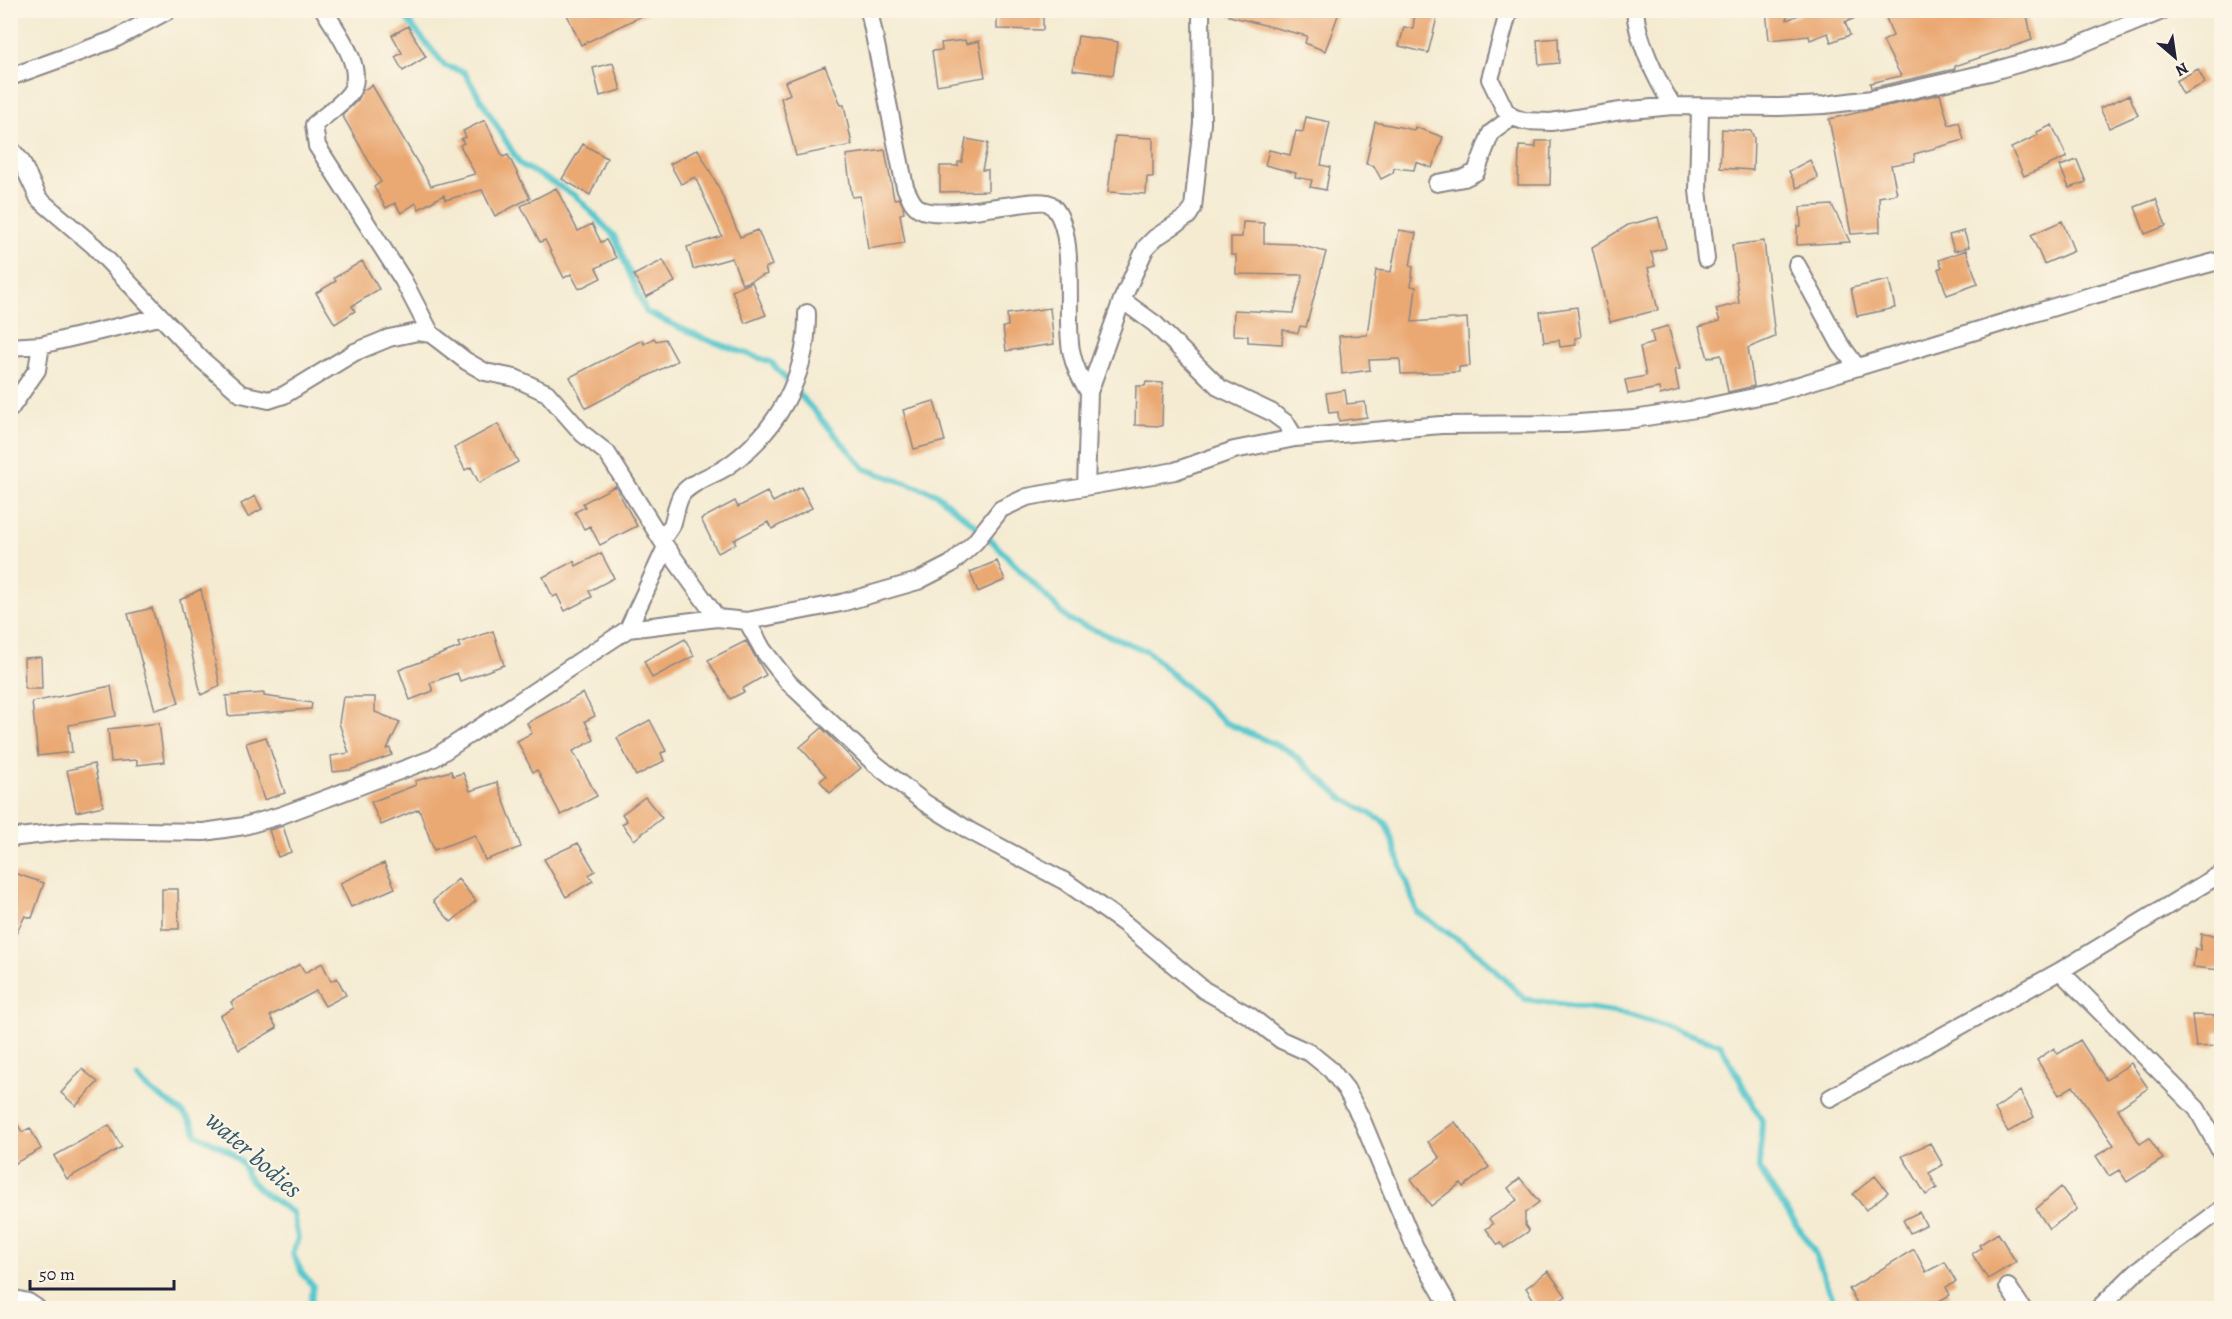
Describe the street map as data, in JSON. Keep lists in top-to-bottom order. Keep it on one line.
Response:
{"water":["water bodies"],"scale_bar":"50 m","north":"bottom right"}
